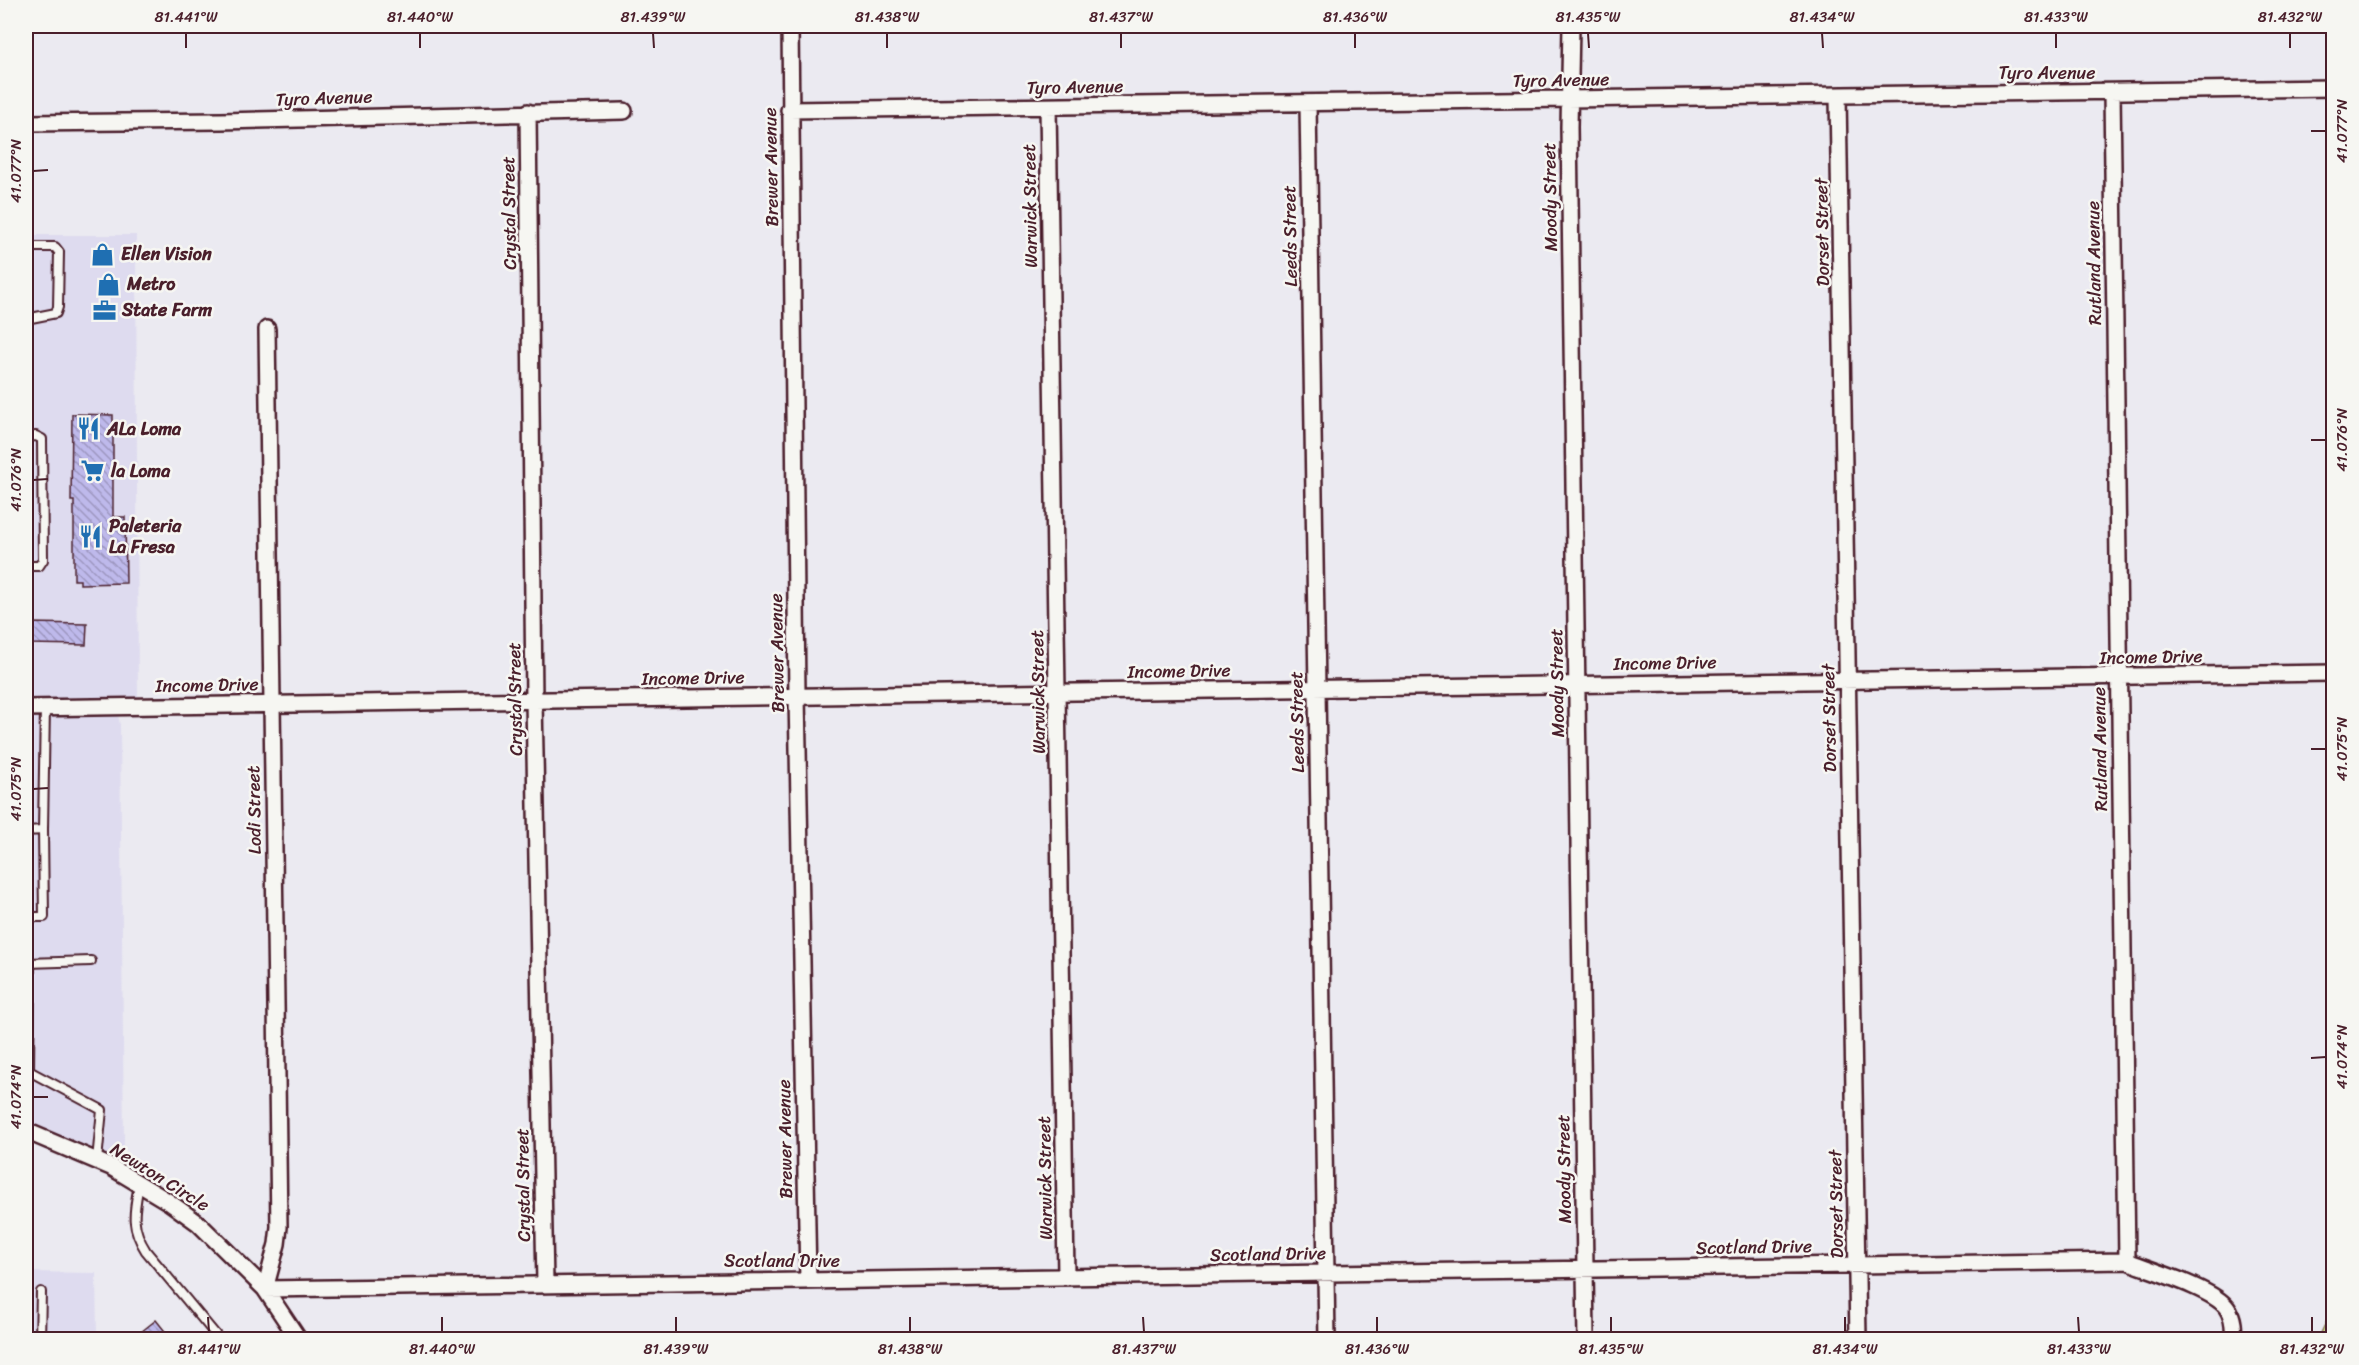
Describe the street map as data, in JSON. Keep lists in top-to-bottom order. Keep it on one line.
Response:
{"streets":{"street":["Tyro Avenue","Brewer Avenue","Moody Street","Warwick Street","Crystal Street","Dorset Street","Leeds Street","Rutland Avenue","Income Drive","Lodi Street","Newton Circle","Scotland Drive"]},"crossings":[["Tyro Avenue","Brewer Avenue"],["Tyro Avenue","Moody Street"],["Tyro Avenue","Warwick Street"],["Tyro Avenue","Crystal Street"],["Tyro Avenue","Dorset Street"],["Tyro Avenue","Leeds Street"],["Tyro Avenue","Rutland Avenue"],["Brewer Avenue","Income Drive"],["Brewer Avenue","Scotland Drive"],["Moody Street","Income Drive"],["Moody Street","Scotland Drive"],["Warwick Street","Income Drive"],["Warwick Street","Scotland Drive"],["Crystal Street","Income Drive"],["Crystal Street","Scotland Drive"],["Dorset Street","Income Drive"],["Dorset Street","Scotland Drive"],["Leeds Street","Income Drive"],["Leeds Street","Scotland Drive"],["Rutland Avenue","Income Drive"],["Rutland Avenue","Scotland Drive"],["Income Drive","Lodi Street"],["Lodi Street","Newton Circle"],["Lodi Street","Scotland Drive"],["Newton Circle","Scotland Drive"]],"places":{"shop":["Ellen Vision","Metro"],"office":["State Farm"],"restaurant":["ALa Loma","Paleteria La Fresa"],"supermarket":["la Loma"]},"coordinates":["81.441°W","81.440°W","81.439°W","81.438°W","81.437°W","81.436°W","81.435°W","81.434°W","81.433°W","81.432°W","41.077°N","41.076°N","41.075°N","41.074°N"]}
